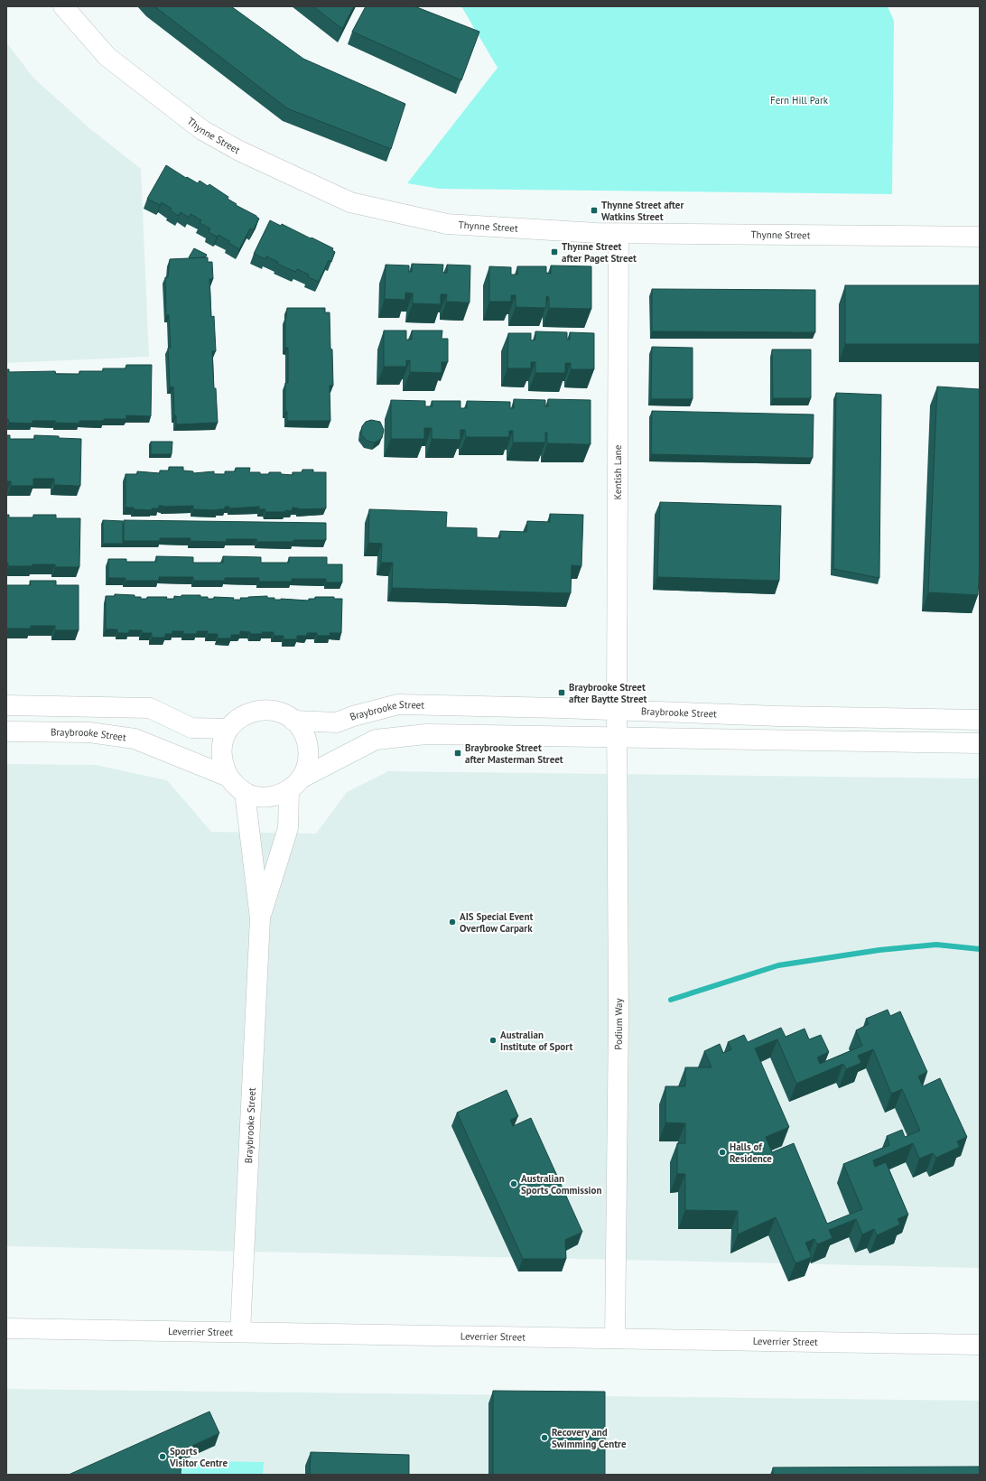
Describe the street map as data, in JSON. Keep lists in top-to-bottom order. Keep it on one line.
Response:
{"streets":{"street":["Thynne Street","Kentish Lane","Braybrooke Street","Podium Way","Leverrier Street"]},"crossings":[["Thynne Street","Kentish Lane"],["Kentish Lane","Braybrooke Street"],["Kentish Lane","Podium Way"],["Braybrooke Street","Podium Way"],["Braybrooke Street","Leverrier Street"],["Podium Way","Leverrier Street"]],"parks":["Fern Hill Park"],"places":{"transit":["Thynne Street after Watkins Street","Thynne Street after Paget Street","Braybrooke Street after Baytte Street","Braybrooke Street after Masterman Street"],"other":["AIS Special Event Overflow Carpark","Australian Institute of Sport","Halls of Residence","Australian Sports Commission","Recovery and Swimming Centre","Sports Visitor Centre"]}}
